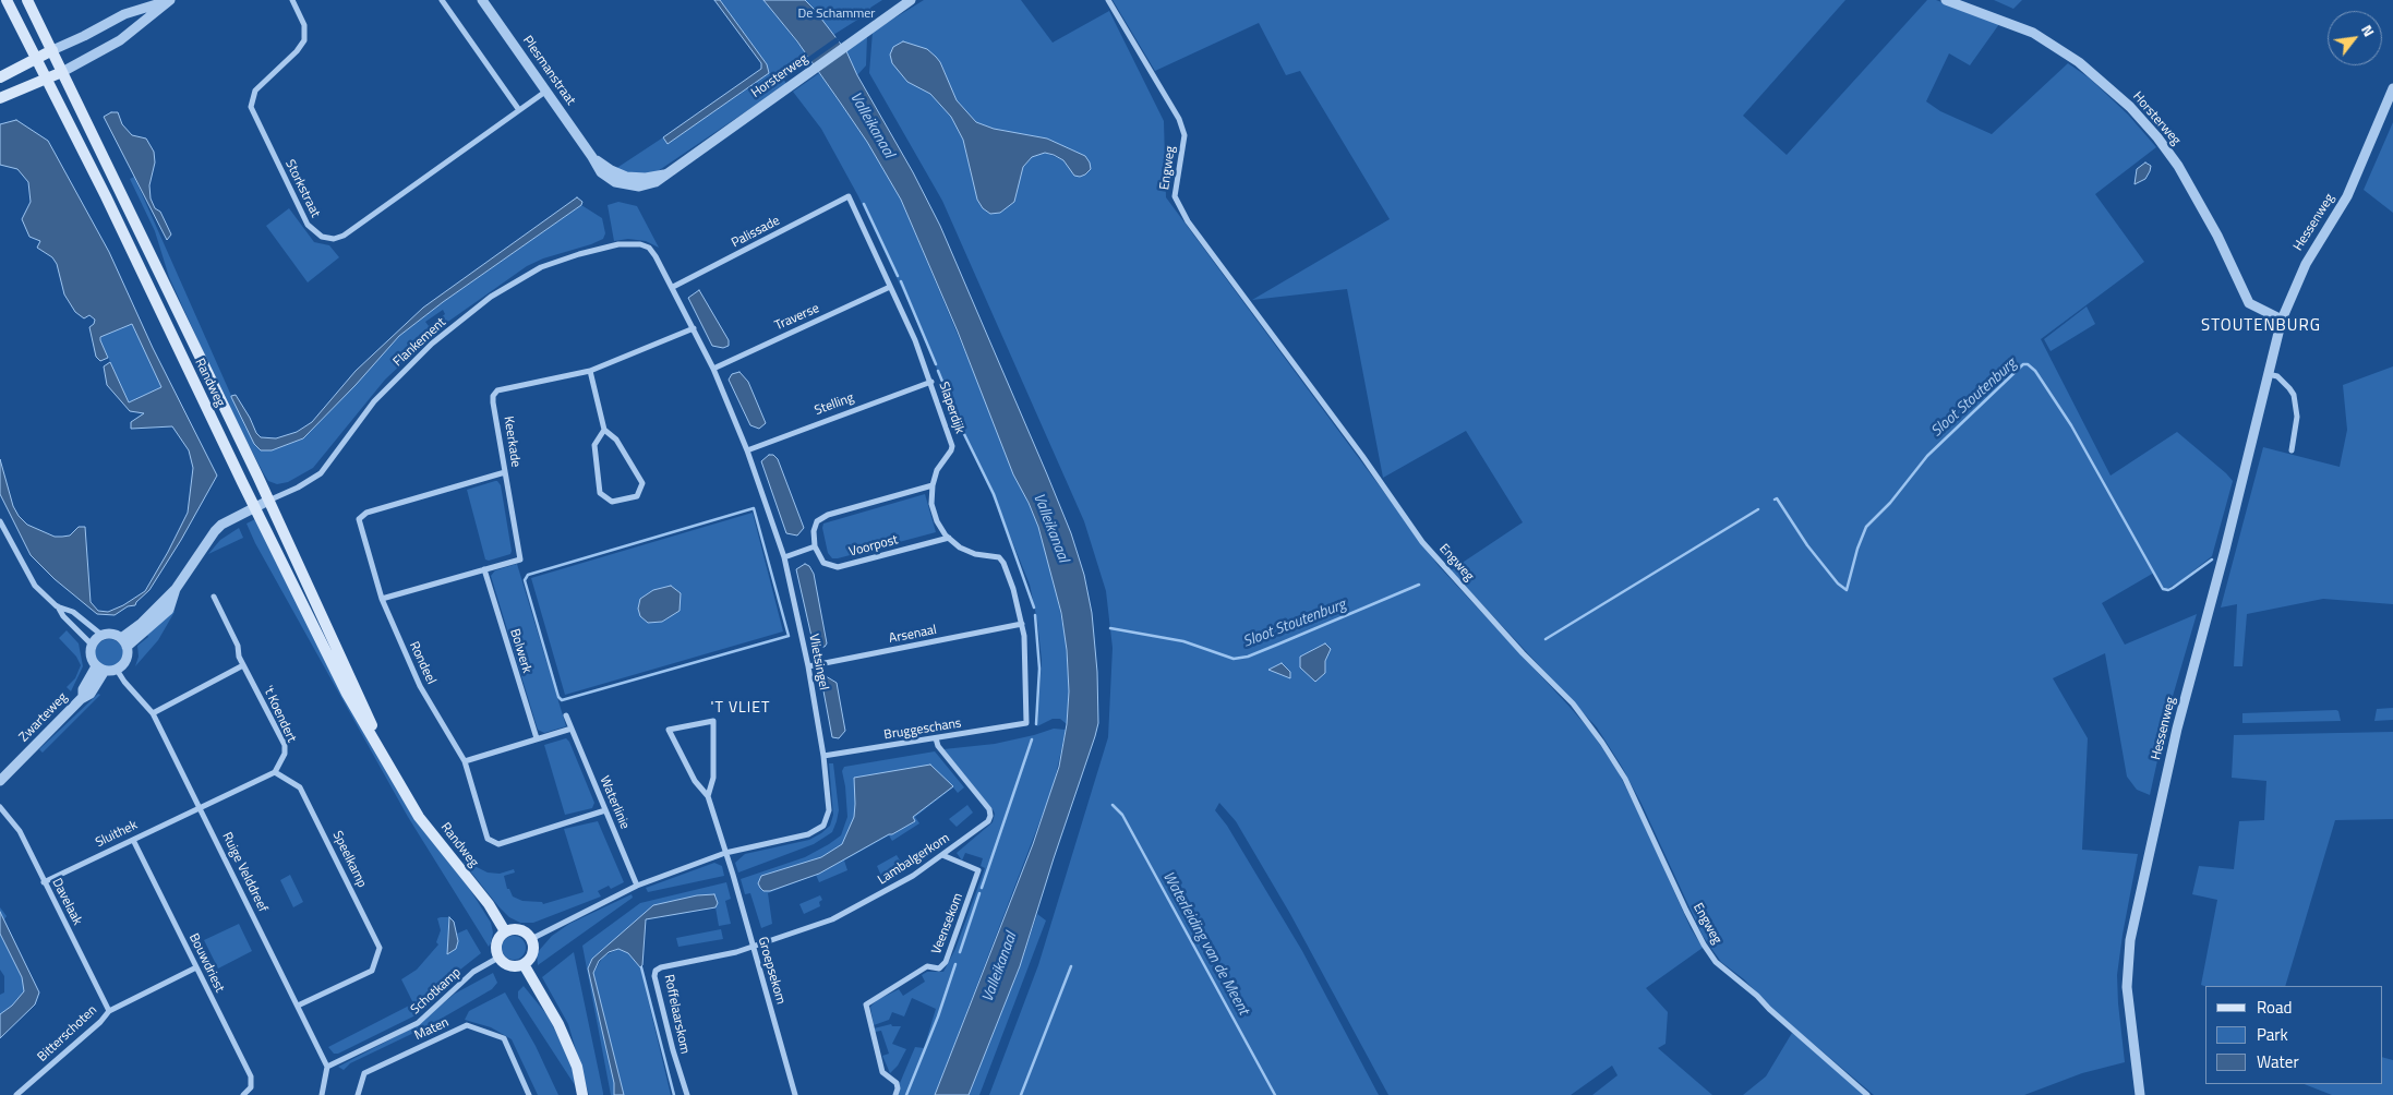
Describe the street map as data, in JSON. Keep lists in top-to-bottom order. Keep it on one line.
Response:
{"streets":{"main road":["Randweg"],"street":["Plesmanstraat","Horsterweg","Engweg","Storkstraat","Hessenweg","Palissade","Traverse","Flankement","Stelling","Slaperdijk","Keerkade","Voorpost","Arsenaal","Bolwerk","Vlietsingel","Rondeel","'t Koendert","Zwarteweg","Bruggeschans","Waterlinie","Sluithek","Speelkamp","Lambalgerkom","Ruige Velddreef","Davelaak","Veensekom","Bouwdriest","Groepsekom","Schotkamp","Roffelaarskom","Maten","Bitterschoten"]},"crossings":[["Plesmanstraat","Horsterweg"],["Plesmanstraat","Storkstraat"],["Horsterweg","Hessenweg"],["Palissade","Slaperdijk"],["Palissade","Vlietsingel"],["Traverse","Slaperdijk"],["Traverse","Vlietsingel"],["Flankement","Randweg"],["Flankement","Vlietsingel"],["Randweg","Vlietsingel"],["Randweg","Schotkamp"],["Stelling","Slaperdijk"],["Stelling","Vlietsingel"],["Slaperdijk","Voorpost"],["Slaperdijk","Arsenaal"],["Slaperdijk","Bruggeschans"],["Keerkade","Bolwerk"],["Keerkade","Vlietsingel"],["Keerkade","Rondeel"],["Arsenaal","Vlietsingel"],["Vlietsingel","Bruggeschans"],["Vlietsingel","Waterlinie"],["Vlietsingel","Groepsekom"],["Vlietsingel","Schotkamp"],["Rondeel","Waterlinie"],["'t Koendert","Speelkamp"],["Zwarteweg","Ruige Velddreef"],["Bruggeschans","Lambalgerkom"],["Sluithek","Ruige Velddreef"],["Sluithek","Davelaak"],["Sluithek","Bouwdriest"],["Speelkamp","Ruige Velddreef"],["Lambalgerkom","Veensekom"],["Lambalgerkom","Groepsekom"],["Lambalgerkom","Roffelaarskom"],["Ruige Velddreef","Schotkamp"],["Davelaak","Bitterschoten"],["Bouwdriest","Bitterschoten"],["Groepsekom","Roffelaarskom"]],"districts":["STOUTENBURG","'T VLIET"],"water":["Valleikanaal","Sloot Stoutenburg","Waterleiding van de Meent"],"parks":["De Schammer"],"legend":["Road","Park","Water"],"north":"top right"}
